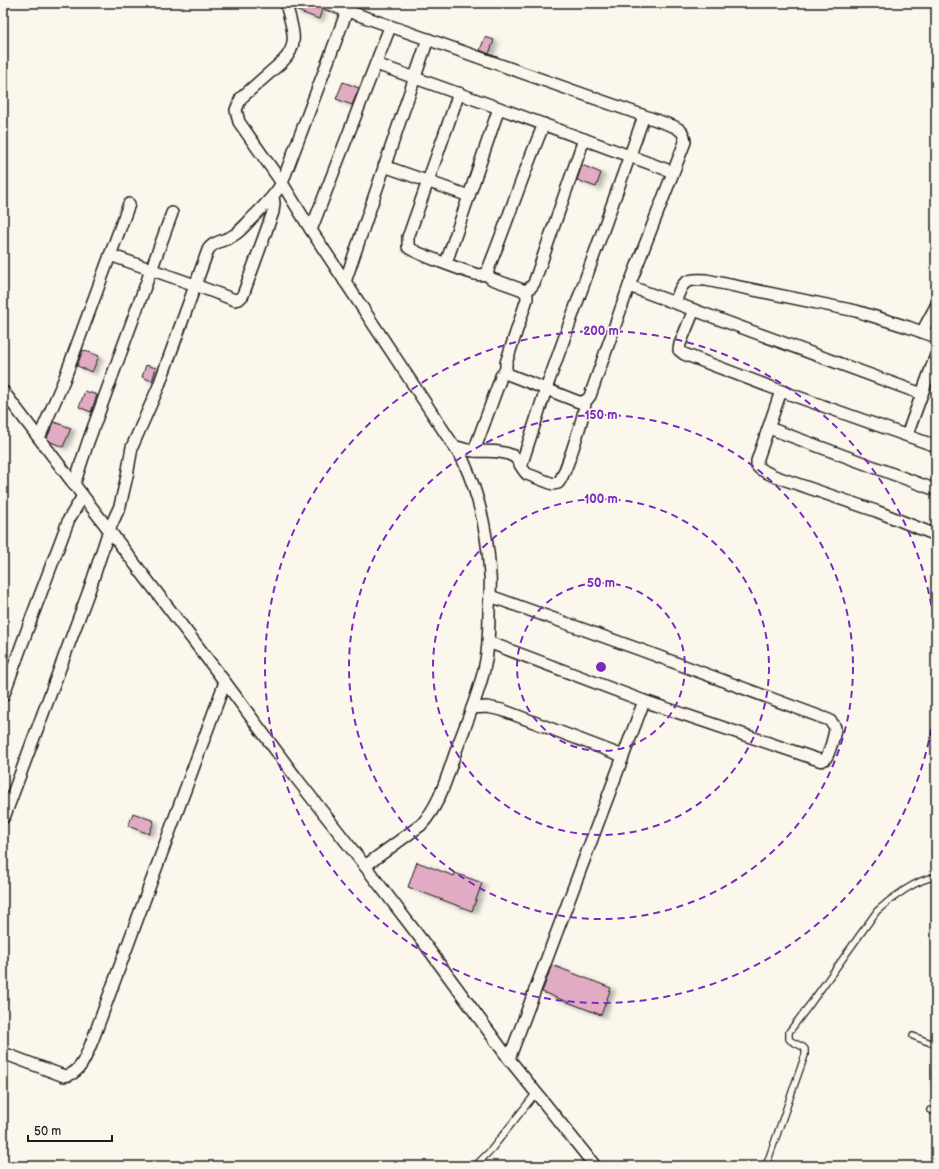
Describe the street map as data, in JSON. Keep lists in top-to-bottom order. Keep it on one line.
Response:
{"scale_bar":"50 m","rings":["200 m","150 m","100 m","50 m"]}
